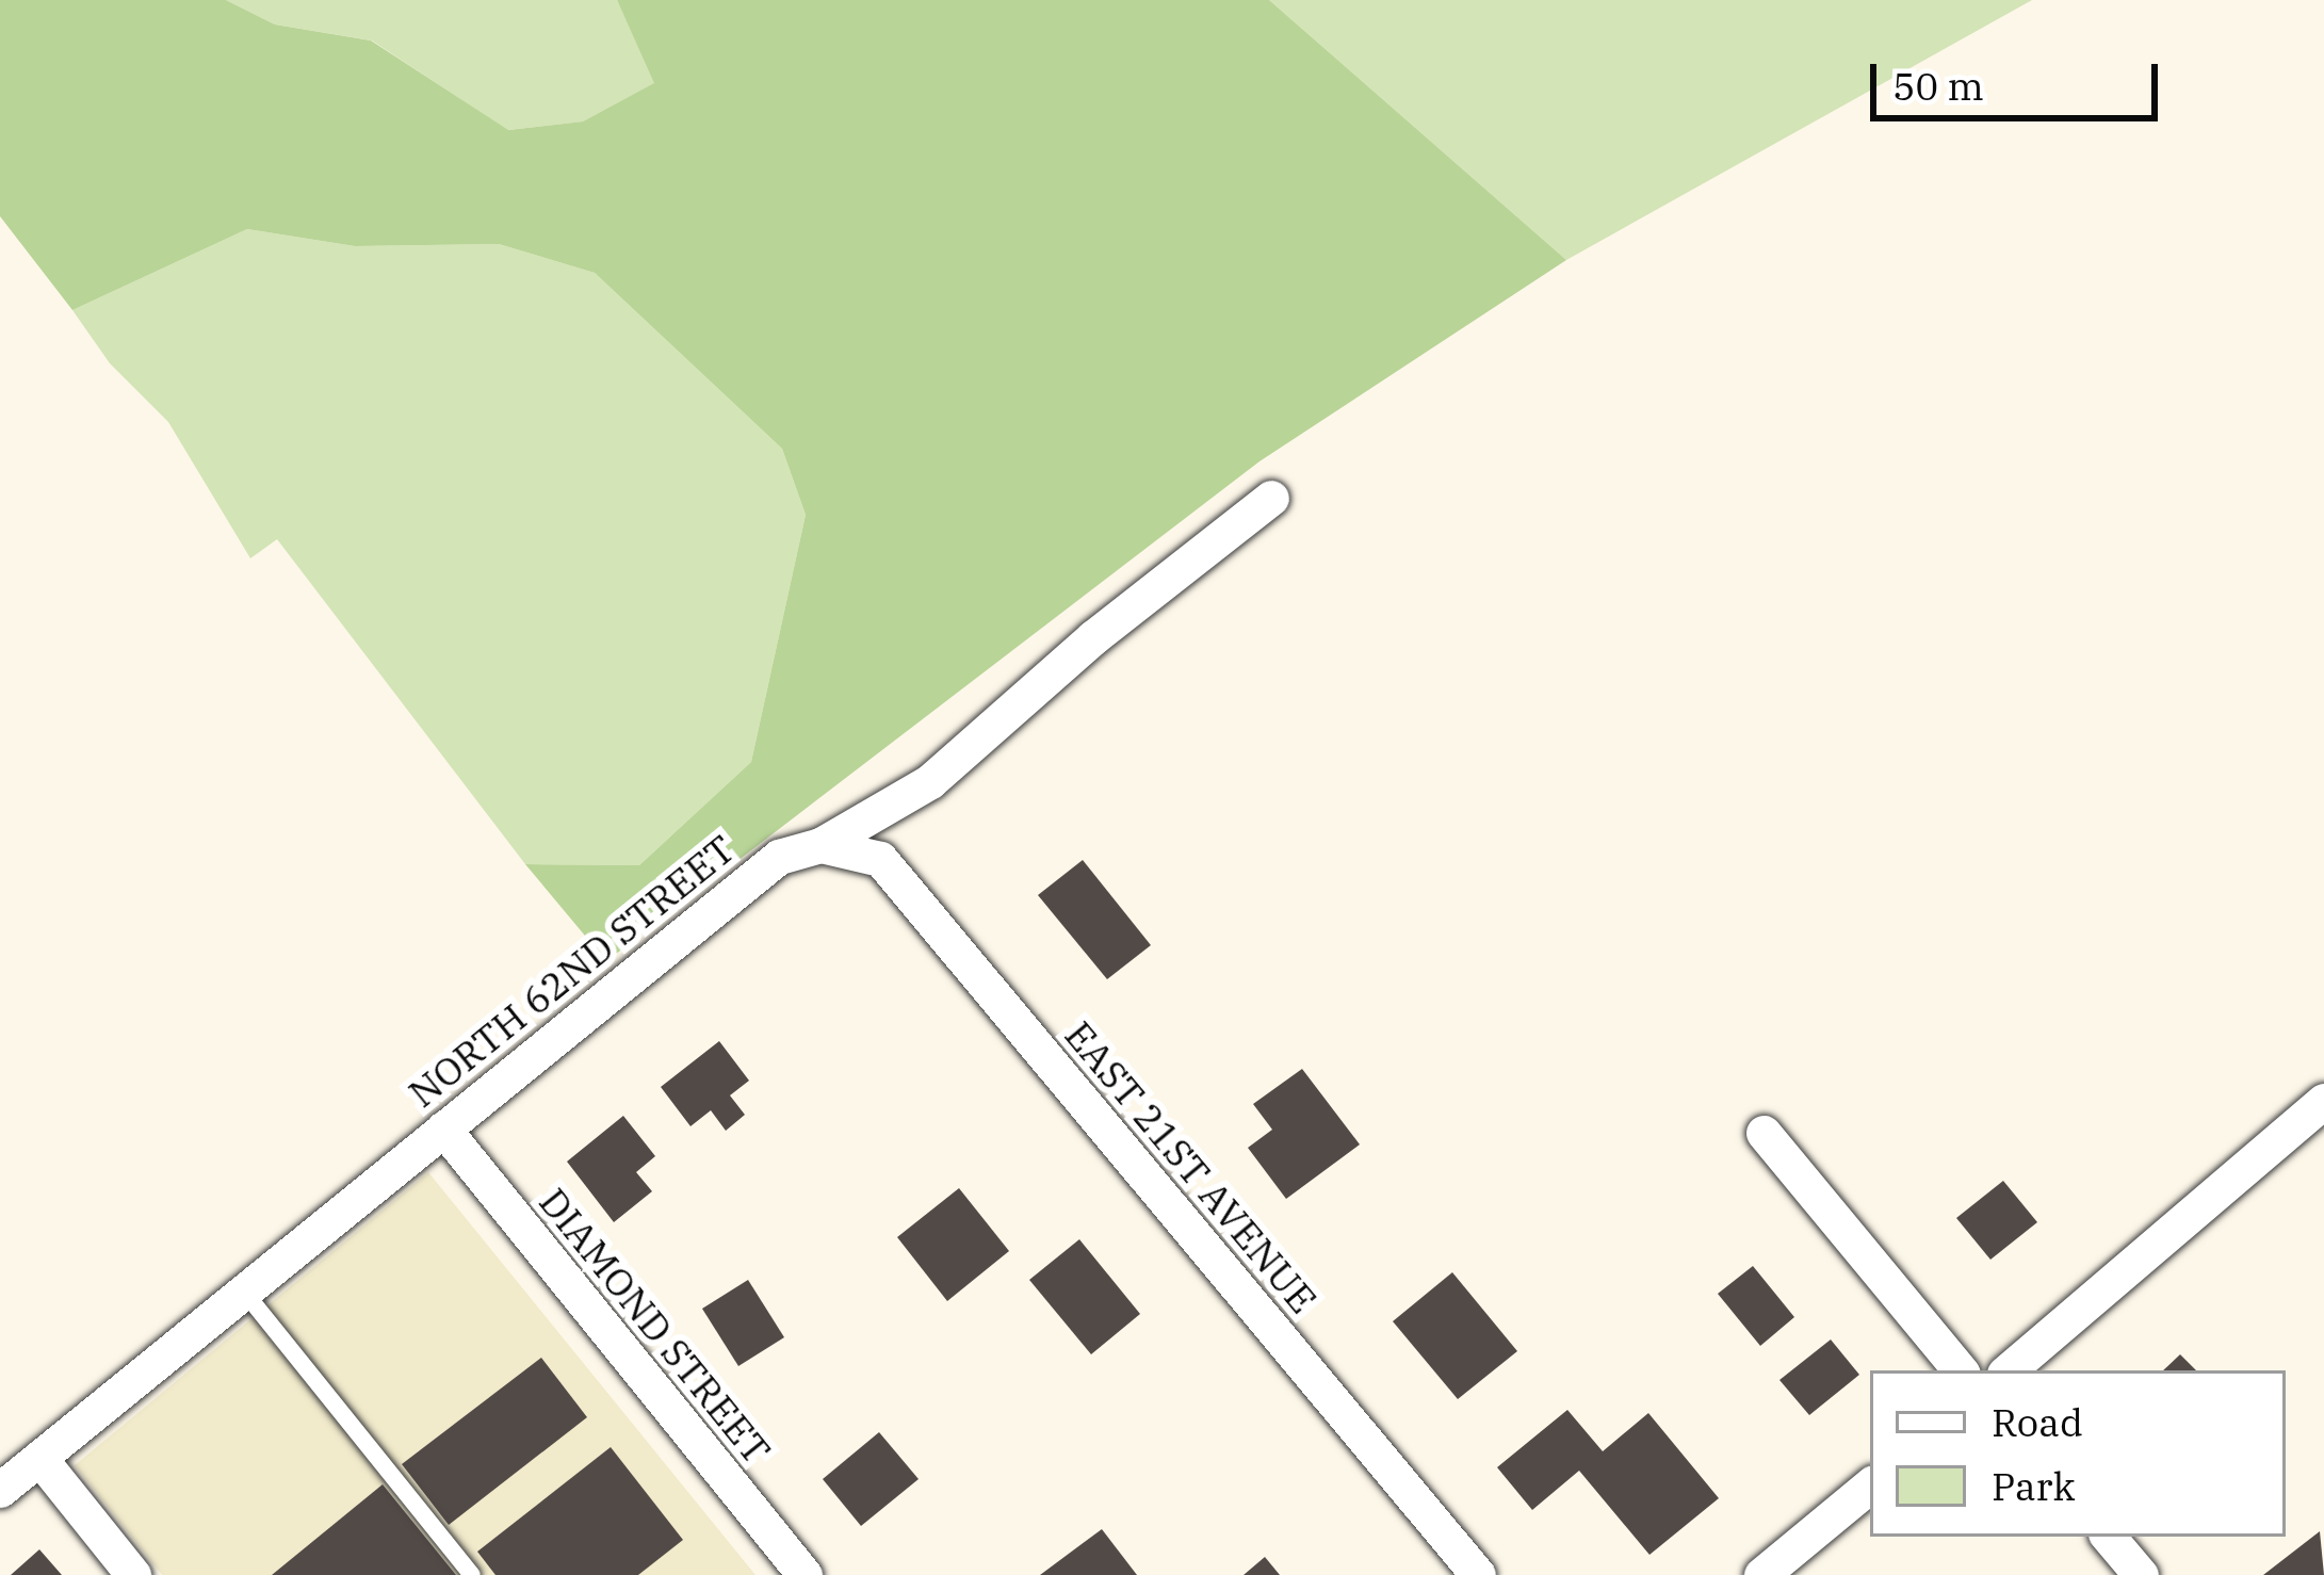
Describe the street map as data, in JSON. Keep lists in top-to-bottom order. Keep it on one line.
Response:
{"streets":{"street":["NORTH 62ND STREET","EAST 21ST AVENUE","DIAMOND STREET"]},"crossings":[["NORTH 62ND STREET","EAST 21ST AVENUE"],["NORTH 62ND STREET","DIAMOND STREET"]],"legend":["Road","Park"],"scale_bar":"50 m"}
